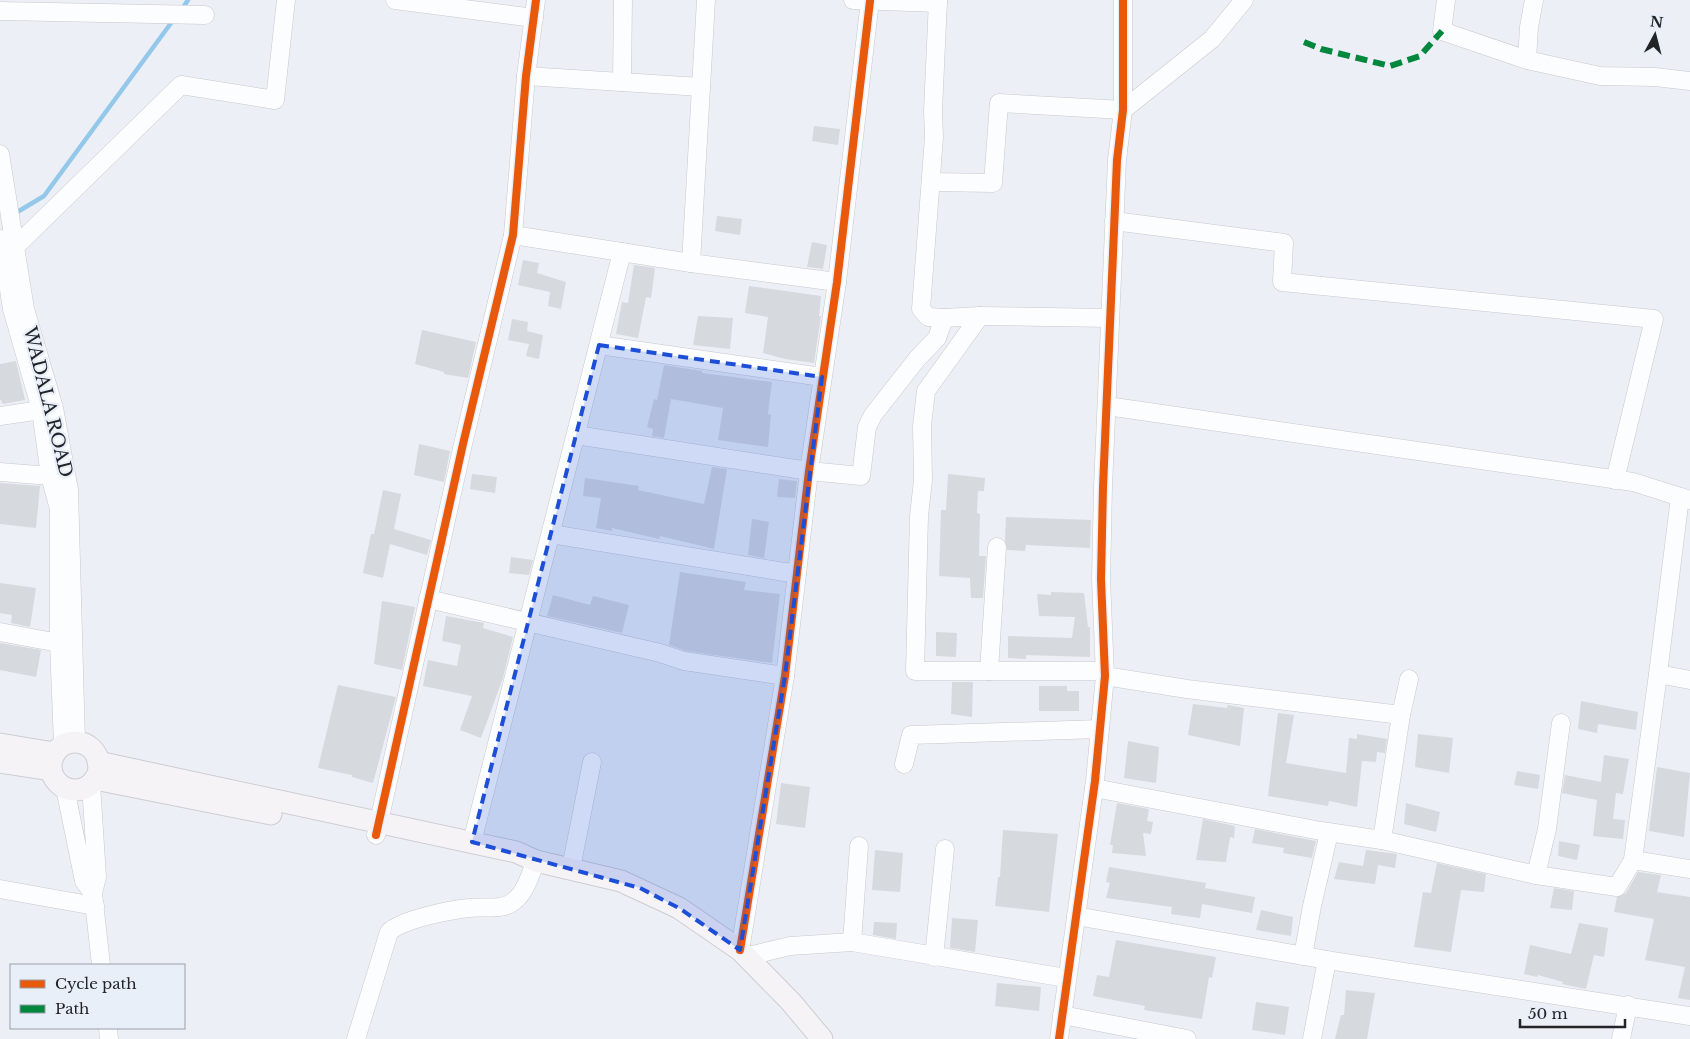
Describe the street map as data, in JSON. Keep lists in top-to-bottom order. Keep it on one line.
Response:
{"streets":{"street":["WADALA ROAD"]},"legend":["Cycle path","Path"],"scale_bar":"50 m","north":"top"}
